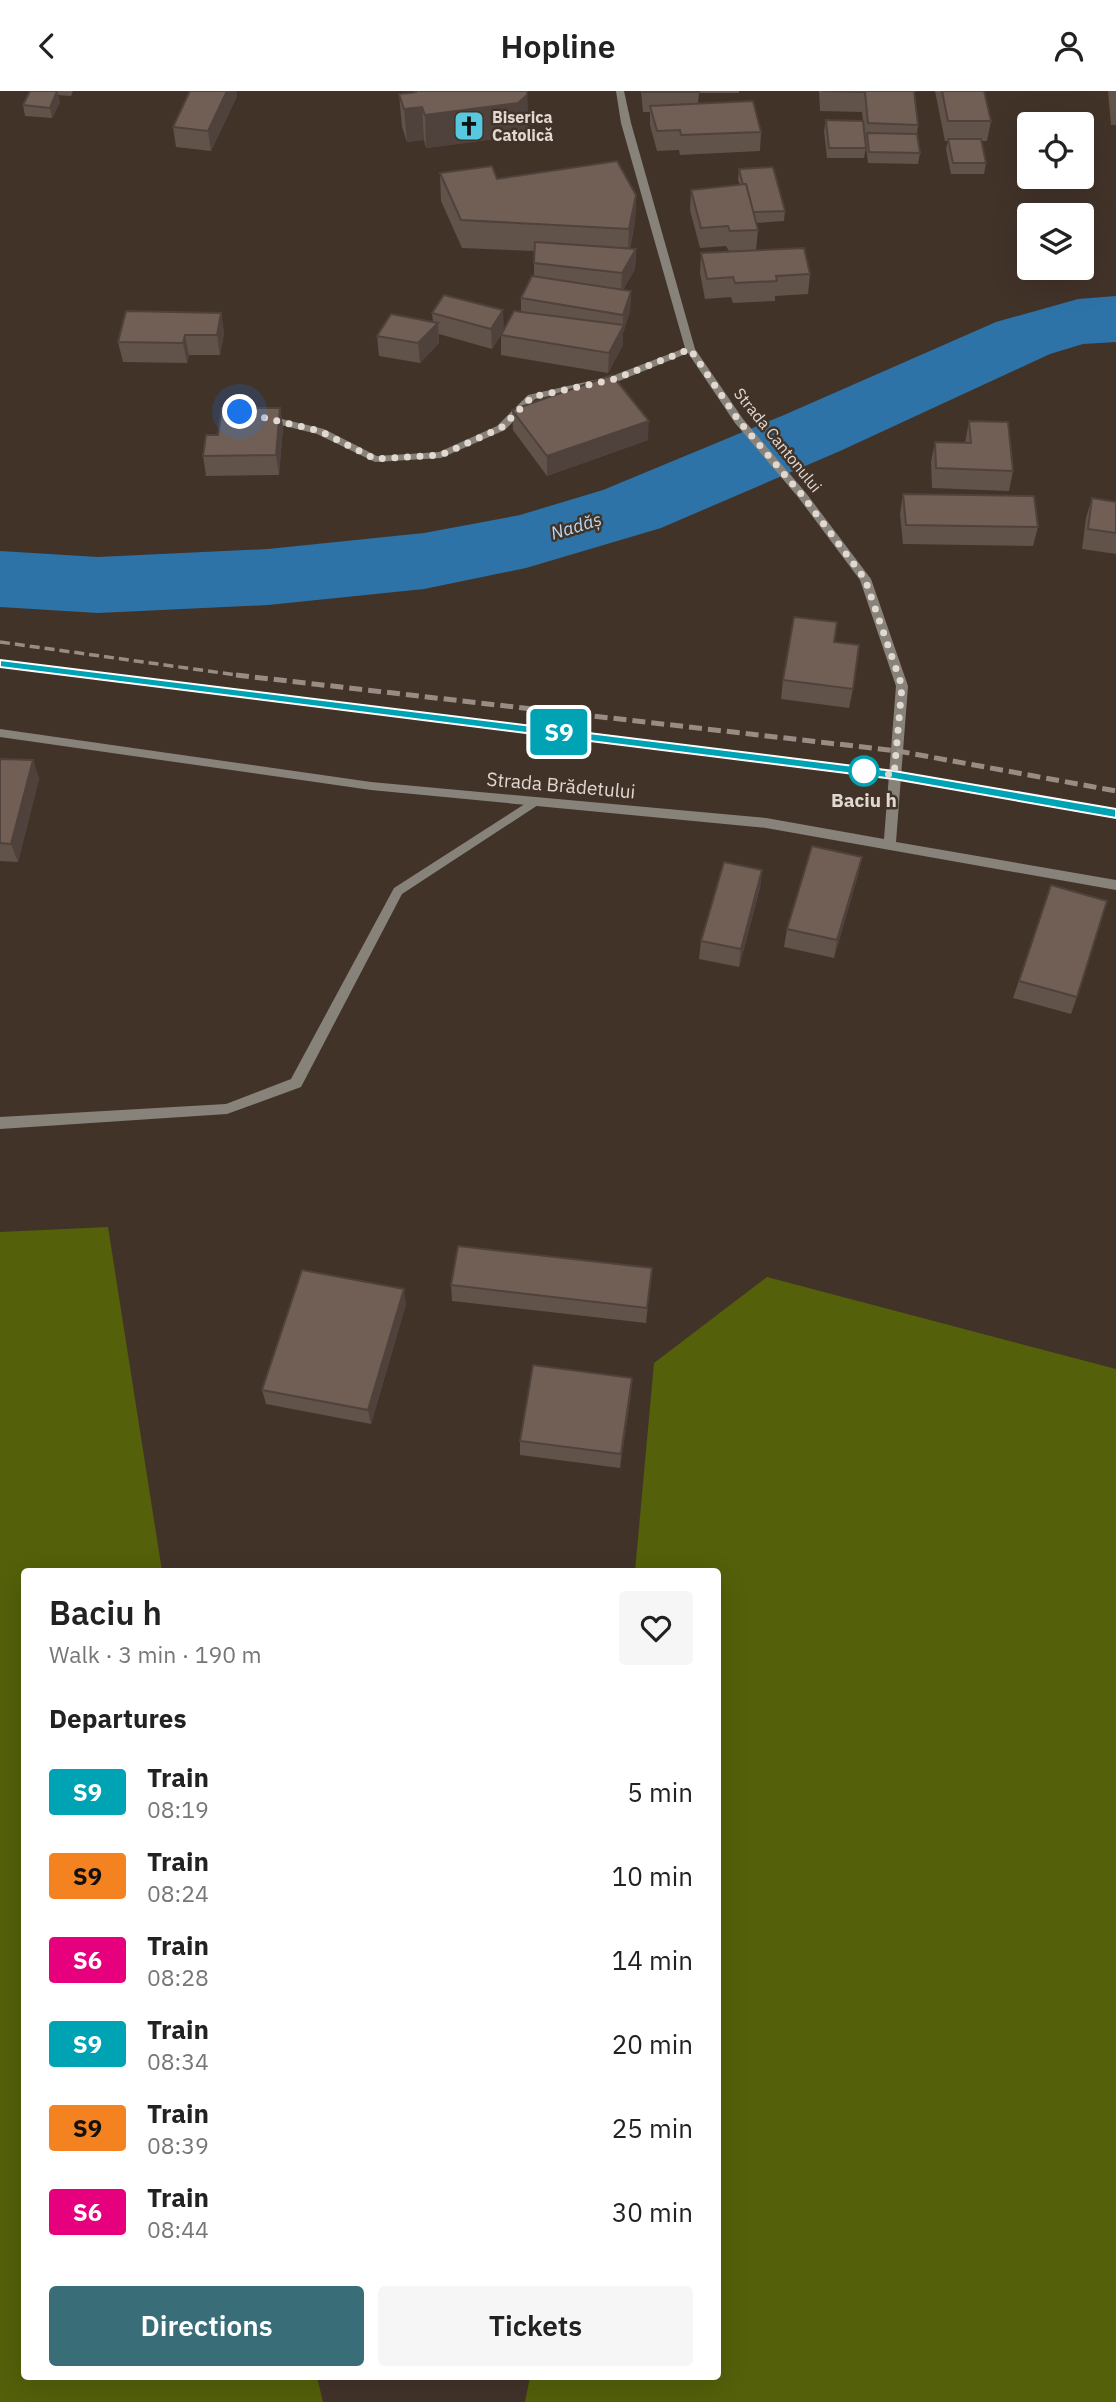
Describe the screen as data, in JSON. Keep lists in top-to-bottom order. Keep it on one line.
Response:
{"streets":{"street":["Strada Cantonului","Strada Brădetului"]},"crossings":[["Strada Cantonului","Strada Brădetului"]],"water":["Nadăș"],"places":{"church":["Biserica Catolică"],"other":["Baciu h"]},"page":{"header":"Hopline","on_map":"S9","heading":[["Baciu h","Walk · 3 min · 190 m"],"Departures"],"list":[{"mark":"S9","name":"Train","note":"08:19","value":"5 min"},{"mark":"S9","name":"Train","note":"08:24","value":"10 min"},{"mark":"S6","name":"Train","note":"08:28","value":"14 min"},{"mark":"S9","name":"Train","note":"08:34","value":"20 min"},{"mark":"S9","name":"Train","note":"08:39","value":"25 min"},{"mark":"S6","name":"Train","note":"08:44","value":"30 min"}],"buttons":["Directions","Tickets"]}}
